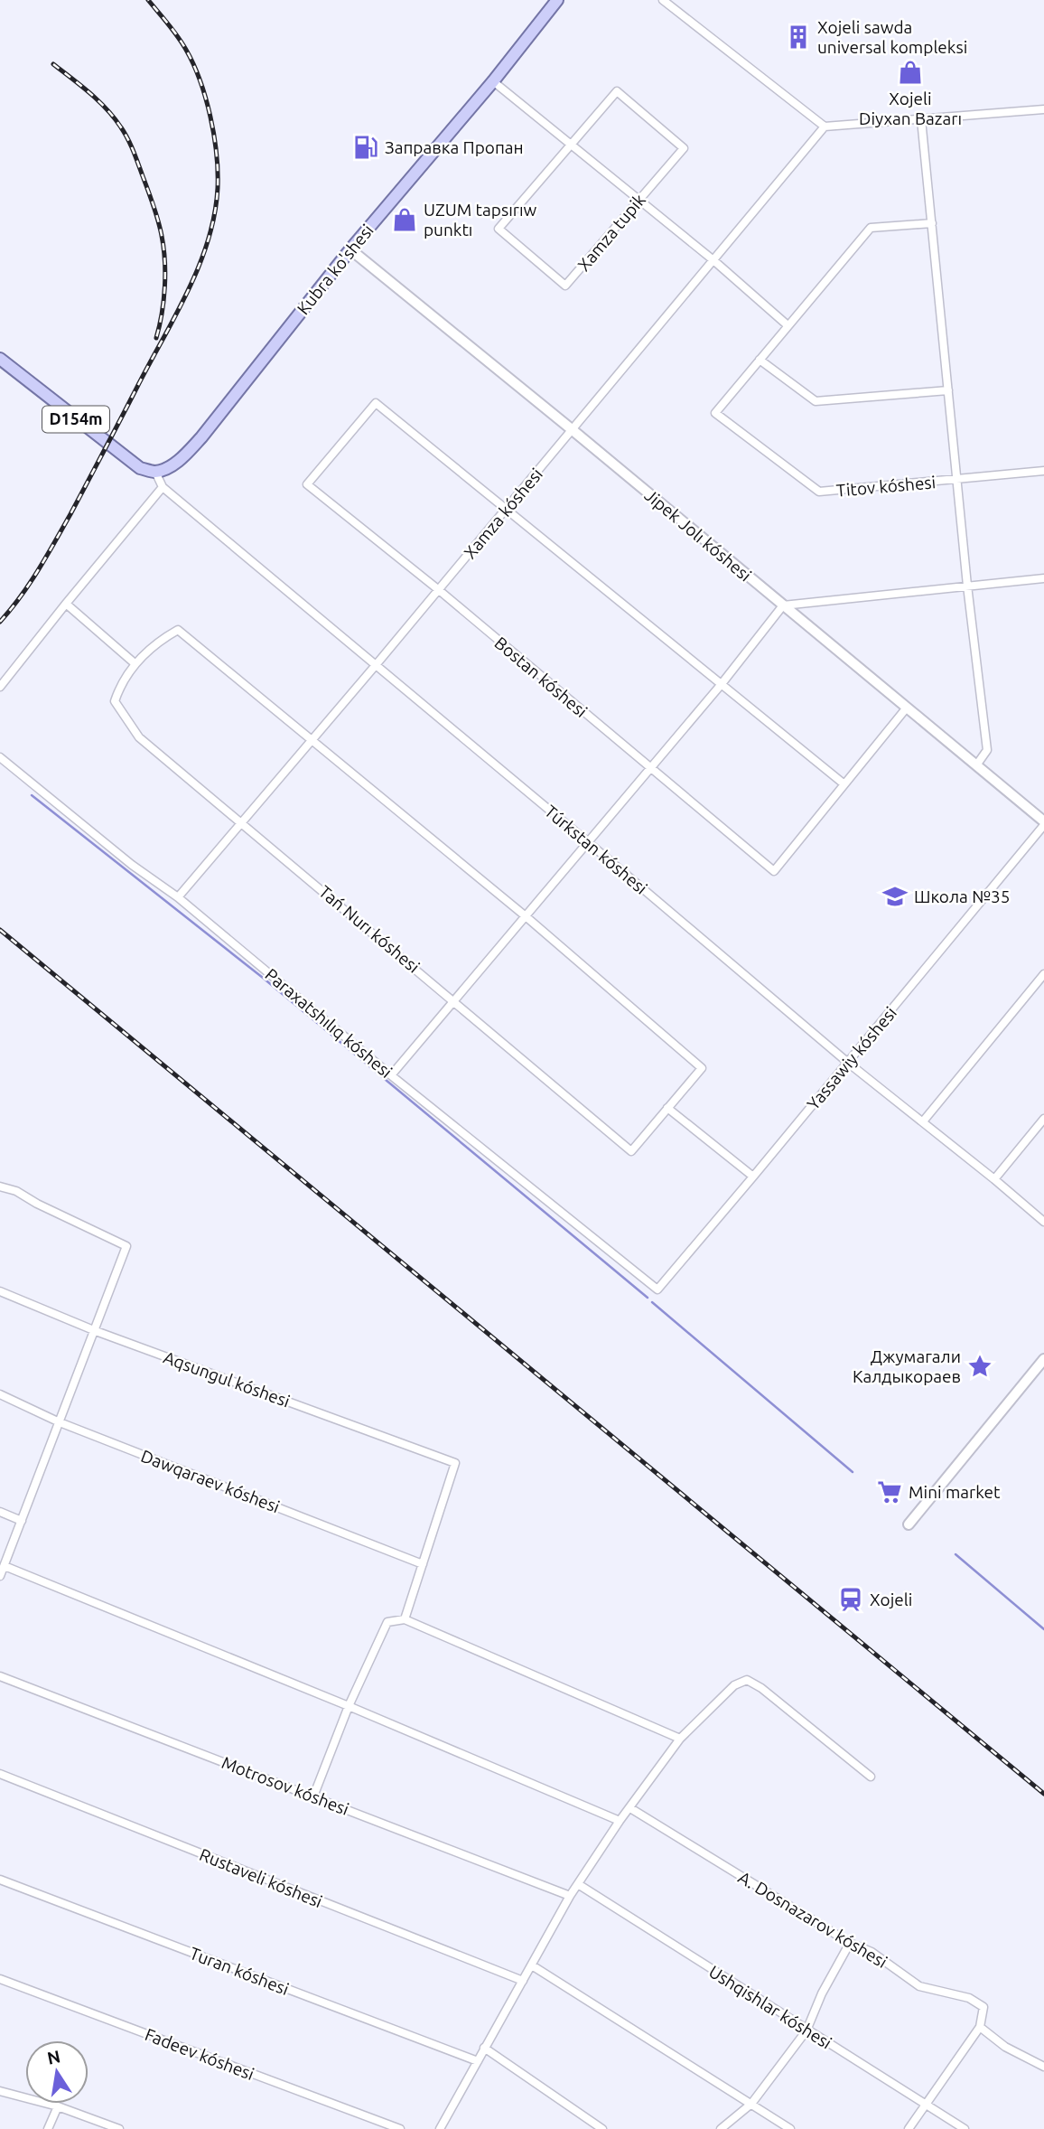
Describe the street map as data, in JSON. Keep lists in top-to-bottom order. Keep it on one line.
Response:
{"streets":{"main road":["Kubra ko'shesi","D154m"],"street":["Xamza tupik","Titov kóshesi","Xamza kóshesi","Jipek Jolı kóshesi","Bostan kóshesi","Túrkstan kóshesi","Tań Nurı kóshesi","Paraxatshılıq kóshesi","Yassawiy kóshesi","Aqsungul kóshesi","Dawqaraev kóshesi","Motrosov kóshesi","Rustaveli kóshesi","A. Dosnazarov kóshesi","Turan kóshesi","Ushqishlar kóshesi","Fadeev kóshesi"]},"crossings":[["Kubra ko'shesi","D154m"],["Kubra ko'shesi","Jipek Jolı kóshesi"],["Kubra ko'shesi","Túrkstan kóshesi"],["D154m","Túrkstan kóshesi"],["Xamza kóshesi","Jipek Jolı kóshesi"],["Xamza kóshesi","Bostan kóshesi"],["Xamza kóshesi","Túrkstan kóshesi"],["Xamza kóshesi","Tań Nurı kóshesi"],["Xamza kóshesi","Paraxatshılıq kóshesi"],["Jipek Jolı kóshesi","Yassawiy kóshesi"],["Túrkstan kóshesi","Yassawiy kóshesi"],["Paraxatshılıq kóshesi","Yassawiy kóshesi"],["Aqsungul kóshesi","Dawqaraev kóshesi"]],"places":{"building":["Xojeli sawda universal kompleksi"],"shop":["Xojeli Diyxan Bazarı","UZUM tapsırıw punktı"],"fuel station":["Заправка Пропан"],"school or university":["Школа №35"],"place":["Джумагали Калдыкораев"],"supermarket":["Mini market"],"station":["Xojeli"]},"north":"top"}
